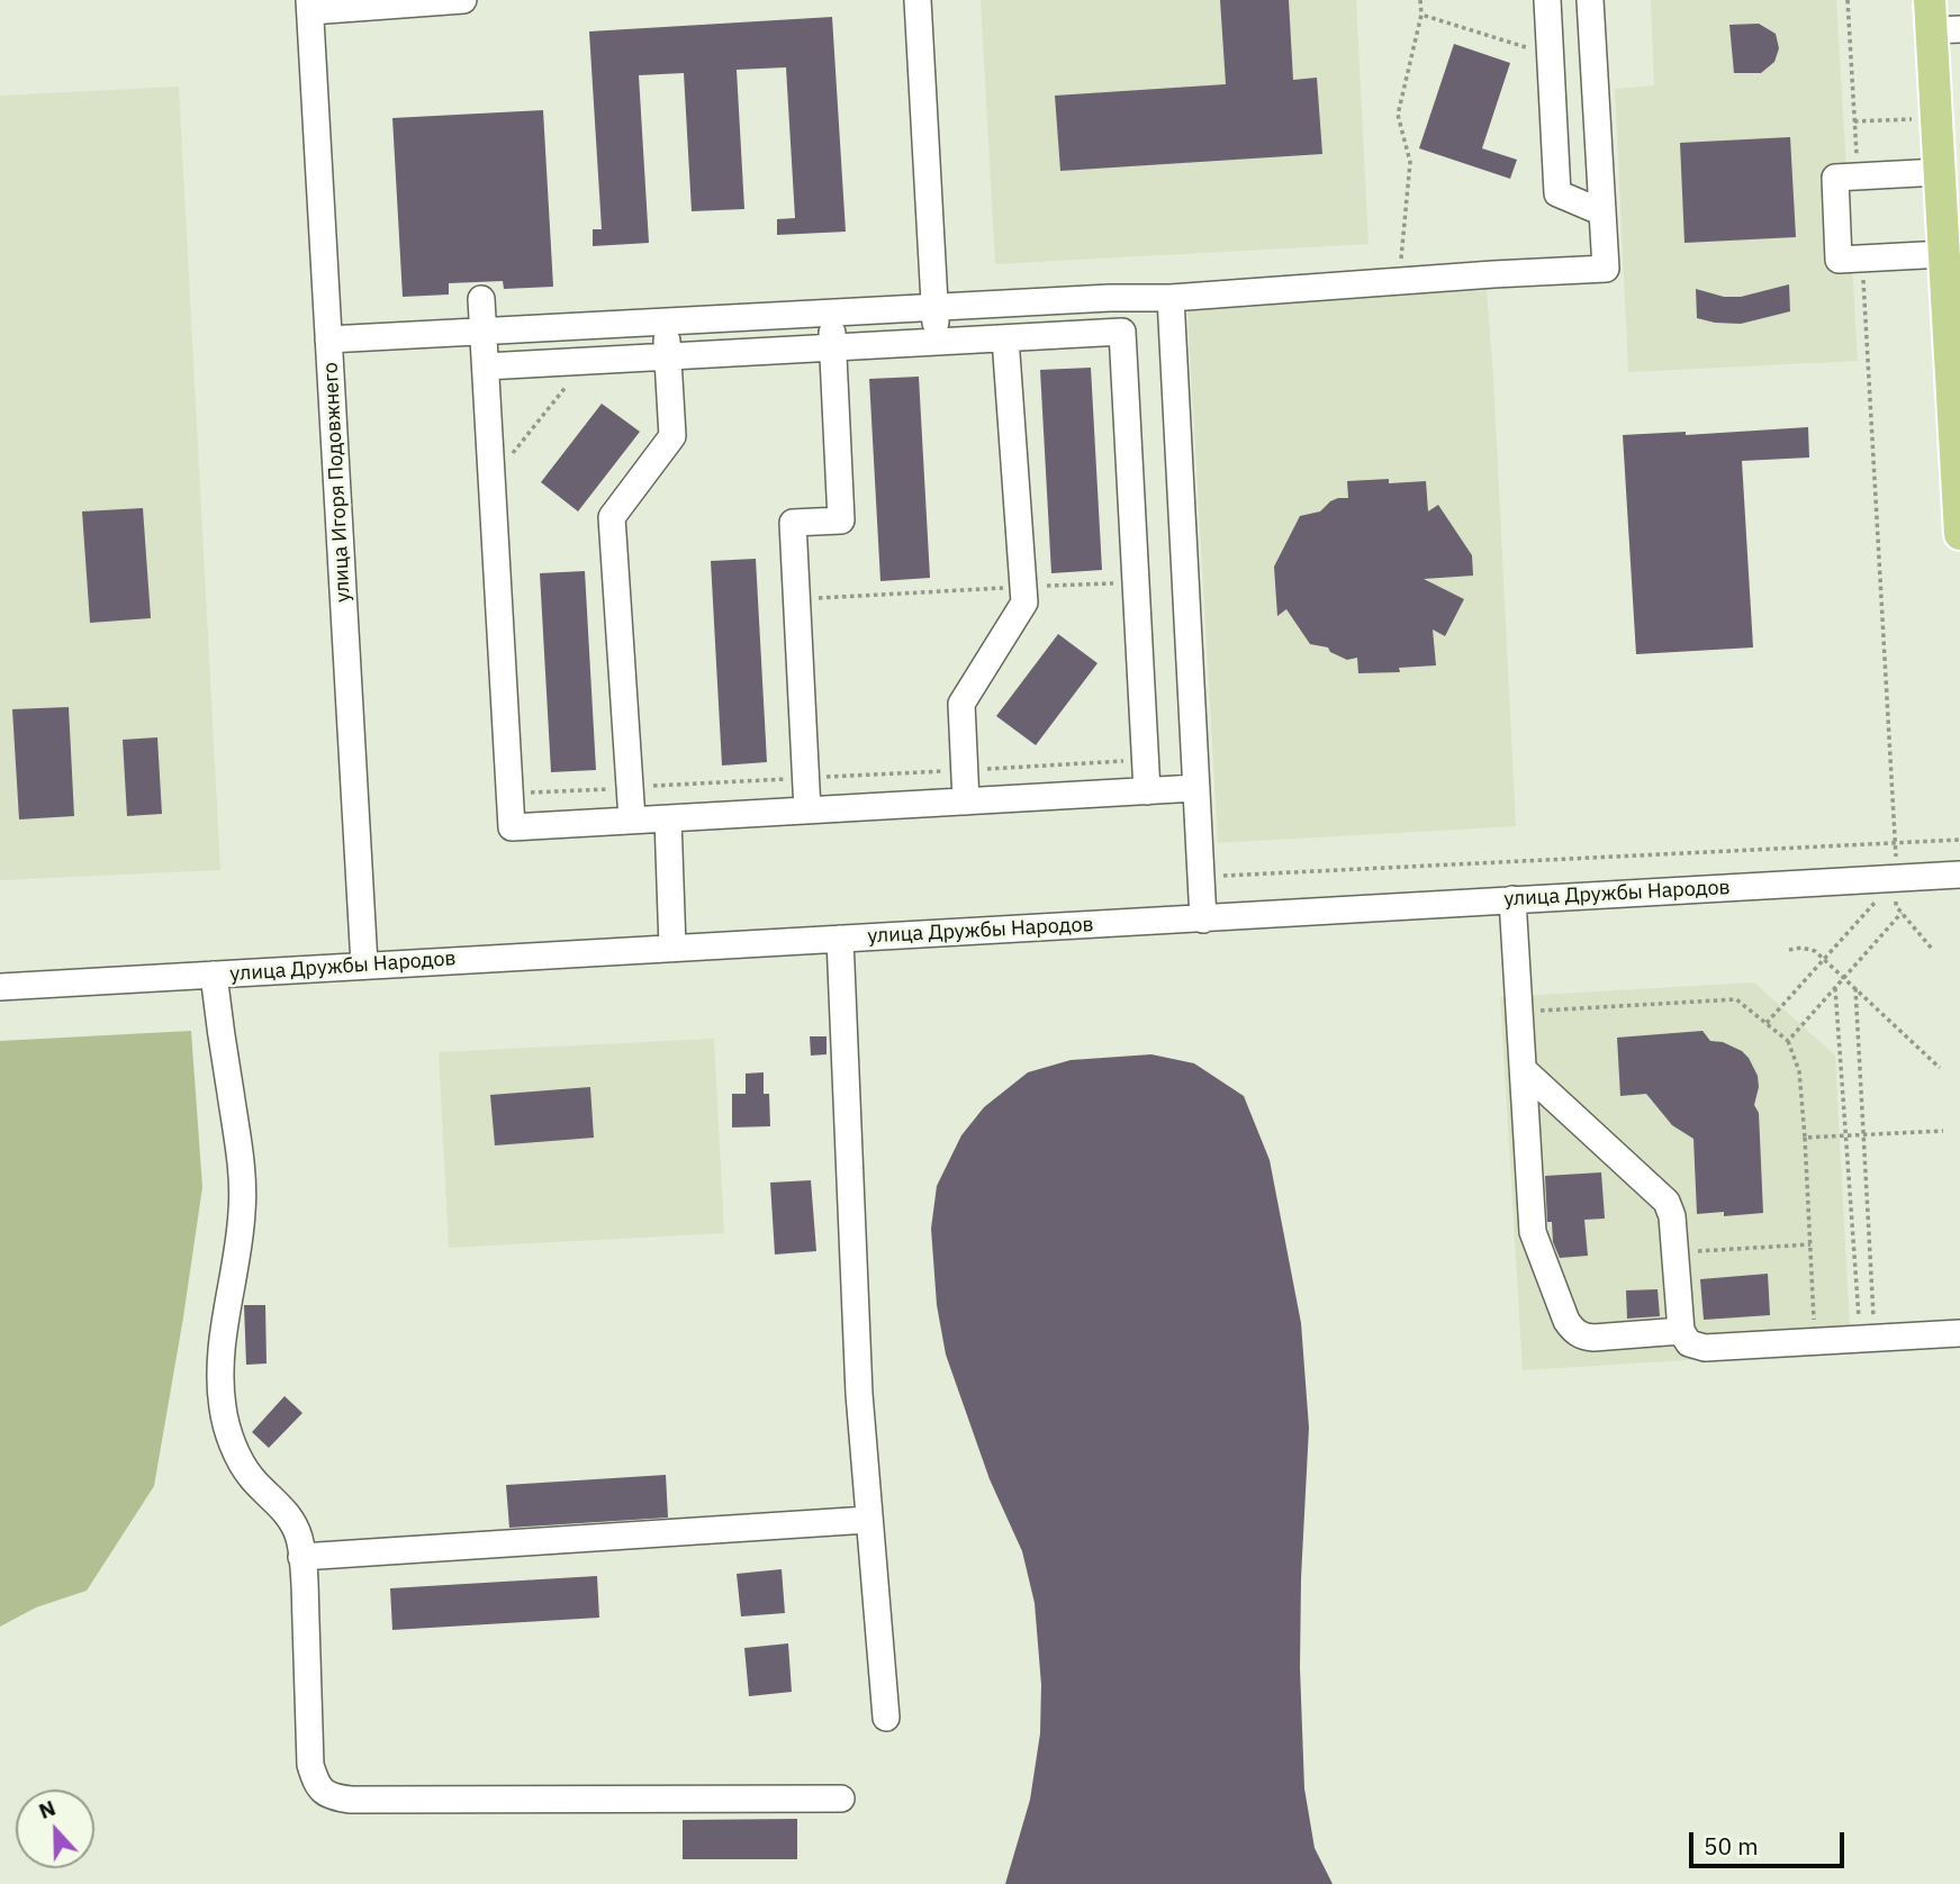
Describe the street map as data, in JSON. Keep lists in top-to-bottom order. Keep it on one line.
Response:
{"streets":{"street":["улица Игоря Подовжнего","улица Дружбы Народов"]},"crossings":[["улица Игоря Подовжнего","улица Дружбы Народов"]],"scale_bar":"50 m","north":"top"}
